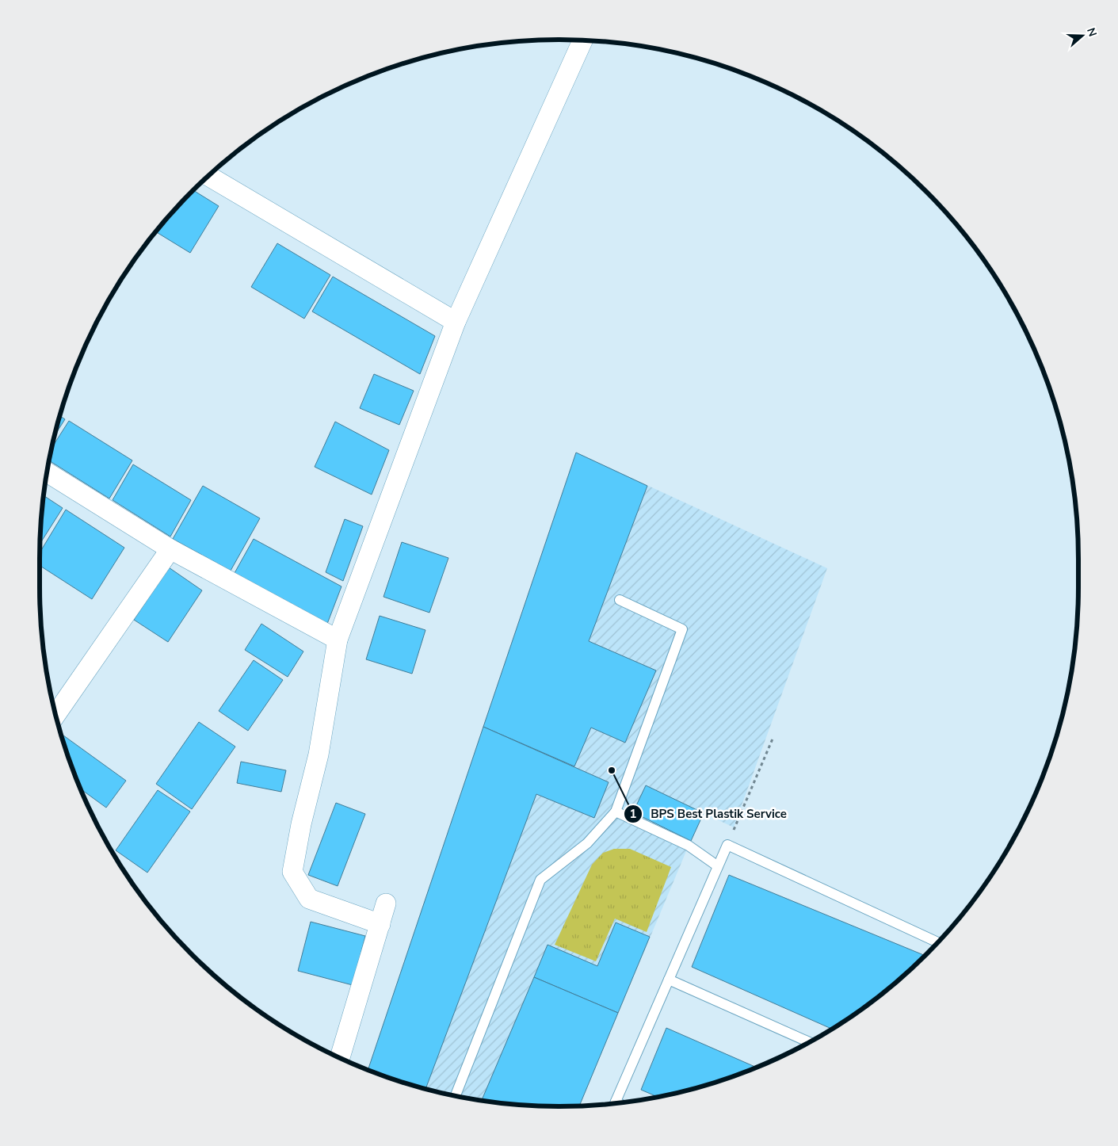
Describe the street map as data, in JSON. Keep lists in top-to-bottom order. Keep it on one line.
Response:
{"places":["BPS Best Plastik Service"],"north":"right"}
